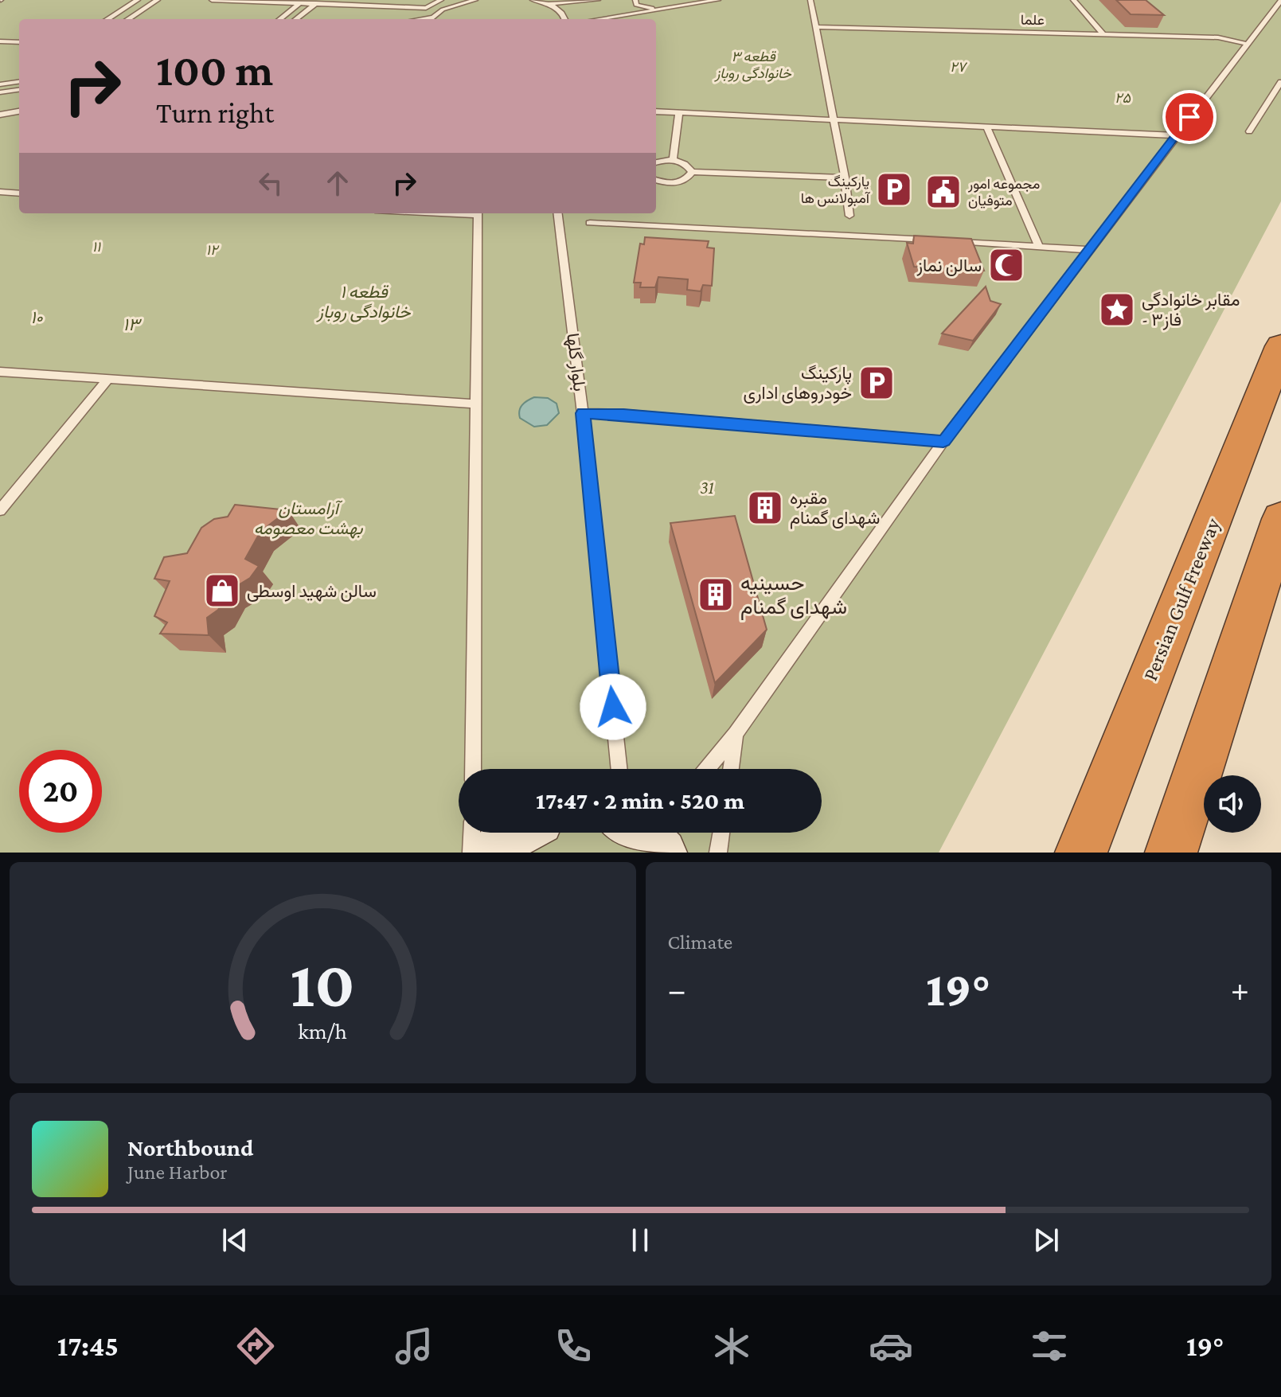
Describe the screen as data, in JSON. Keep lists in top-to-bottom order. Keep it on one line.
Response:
{"streets":{"highway":["Persian Gulf Freeway"],"lane":["علما","بلوار گلها"]},"parks":["قطعه ۳ خانوادگی روباز","۲۷","۲۵","۱۱","۱۲","قطعه ۱ خانوادگی روباز","۱۰","۱۳","31","آرامستان بهشت معصومه"],"places":{"parking":["پارکینگ آمبولانس ها","پارکینگ خودروهای اداری"],"public building":["مجموعه امور متوفیان"],"mosque":["سالن نماز"],"place":["مقابر خانوادگی - فاز۳"],"building":["مقبره شهدای گمنام","حسینیه شهدای گمنام"],"shop":["سالن شهید اوسطی"]},"page":{"turn":["100 m","Turn right"],"limit":"20","trip":"17:47 · 2 min · 520 m","tile":"Climate","heat":["−","19°","+"],"song":["Northbound","June Harbor"],"tabs":["17:45","19°"],"gauge":["10","km/h"]}}
